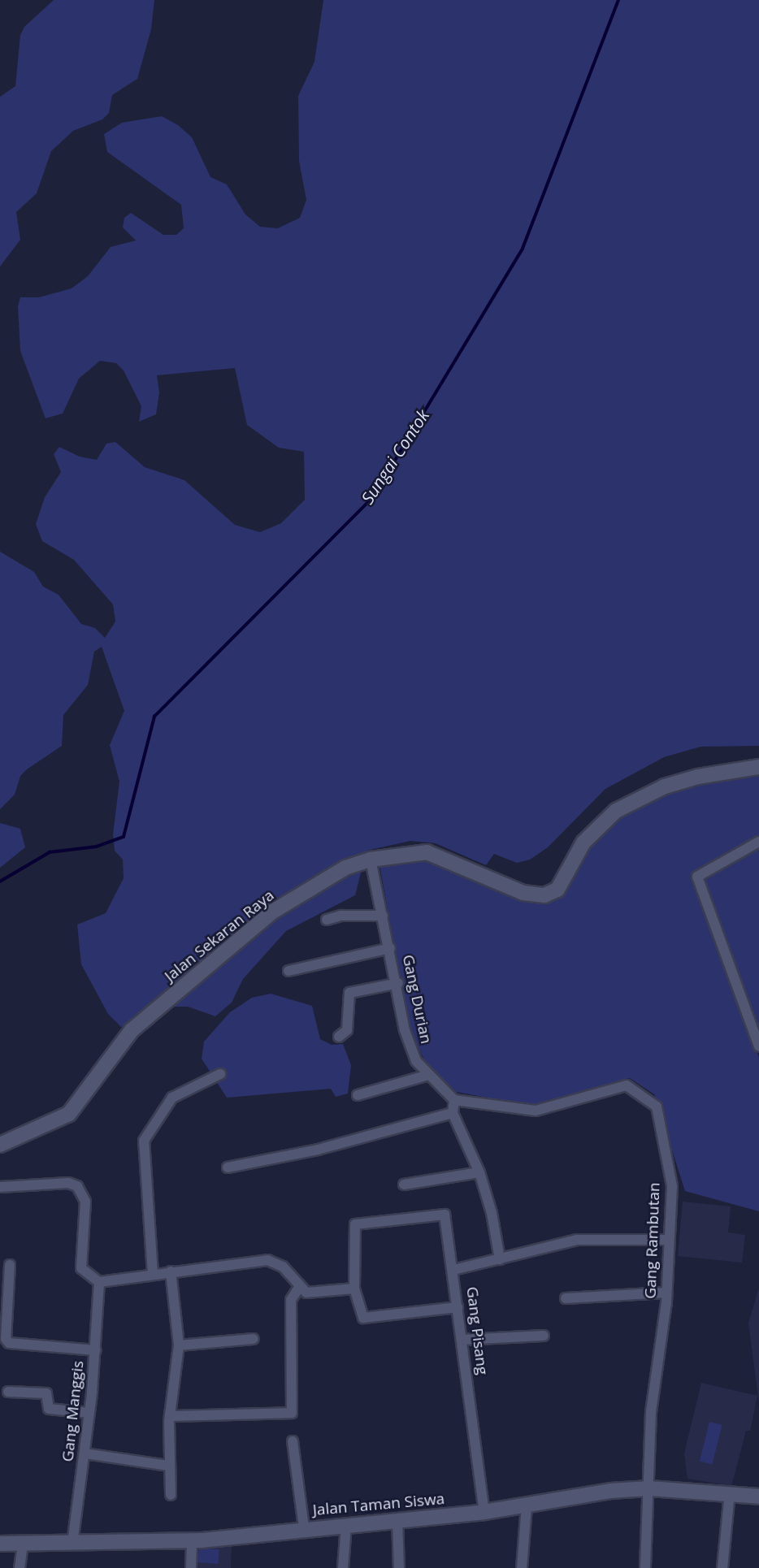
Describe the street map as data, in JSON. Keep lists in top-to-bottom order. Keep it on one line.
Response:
{"streets":{"main road":["Jalan Sekaran Raya","Jalan Taman Siswa"],"street":["Gang Durian","Gang Rambutan","Gang Pisang","Gang Manggis"]},"crossings":[["Jalan Sekaran Raya","Gang Durian"],["Gang Durian","Gang Rambutan"],["Gang Rambutan","Gang Pisang"],["Gang Rambutan","Jalan Taman Siswa"],["Gang Pisang","Jalan Taman Siswa"],["Gang Manggis","Jalan Taman Siswa"]],"water":["Sungai Contok"]}
